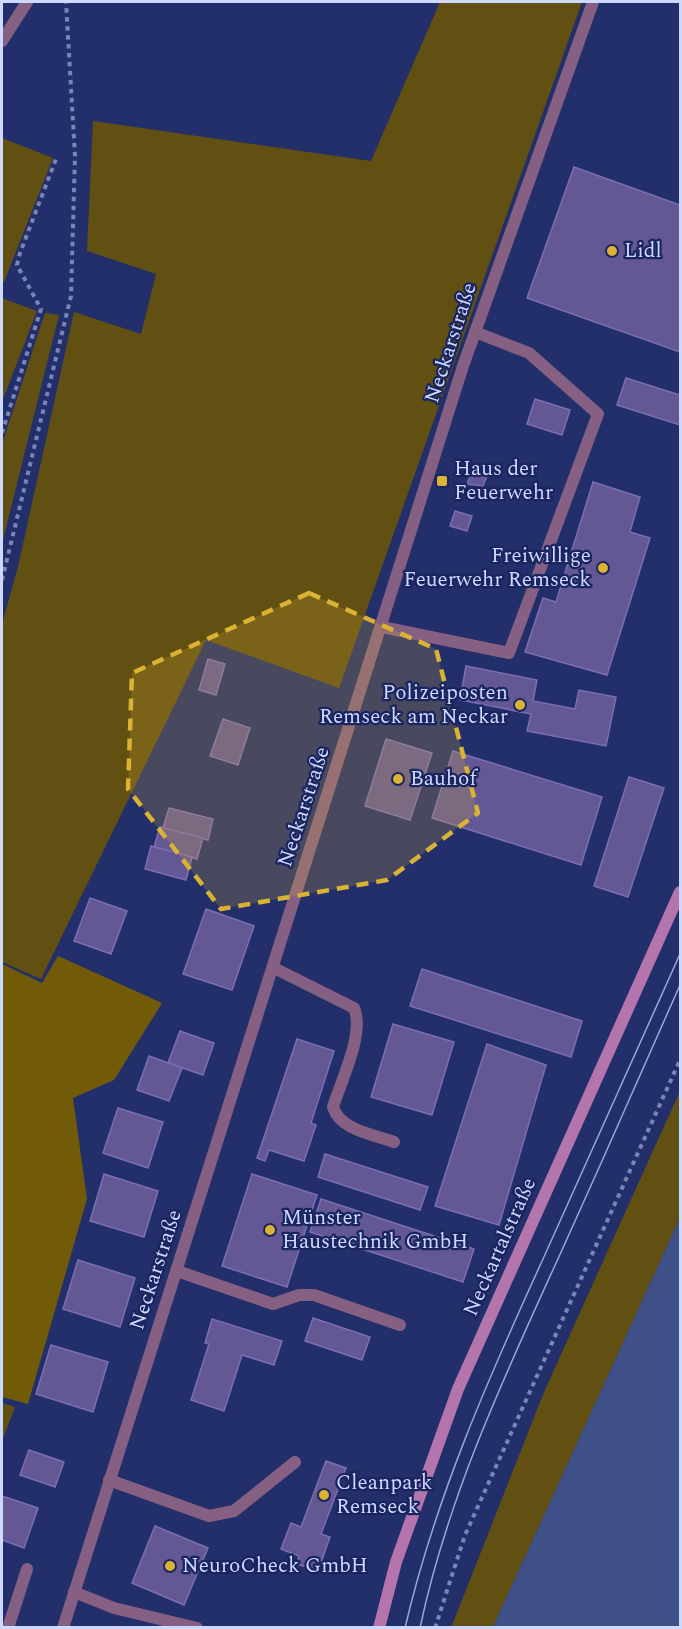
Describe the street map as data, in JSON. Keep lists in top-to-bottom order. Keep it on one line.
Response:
{"streets":{"main road":["Neckartalstraße"],"street":["Neckarstraße"]},"places":{"other":["Lidl","Freiwillige Feuerwehr Remseck","Polizeiposten Remseck am Neckar","Bauhof","Münster Haustechnik GmbH","Cleanpark Remseck","NeuroCheck GmbH"],"transit":["Haus der Feuerwehr"]}}
